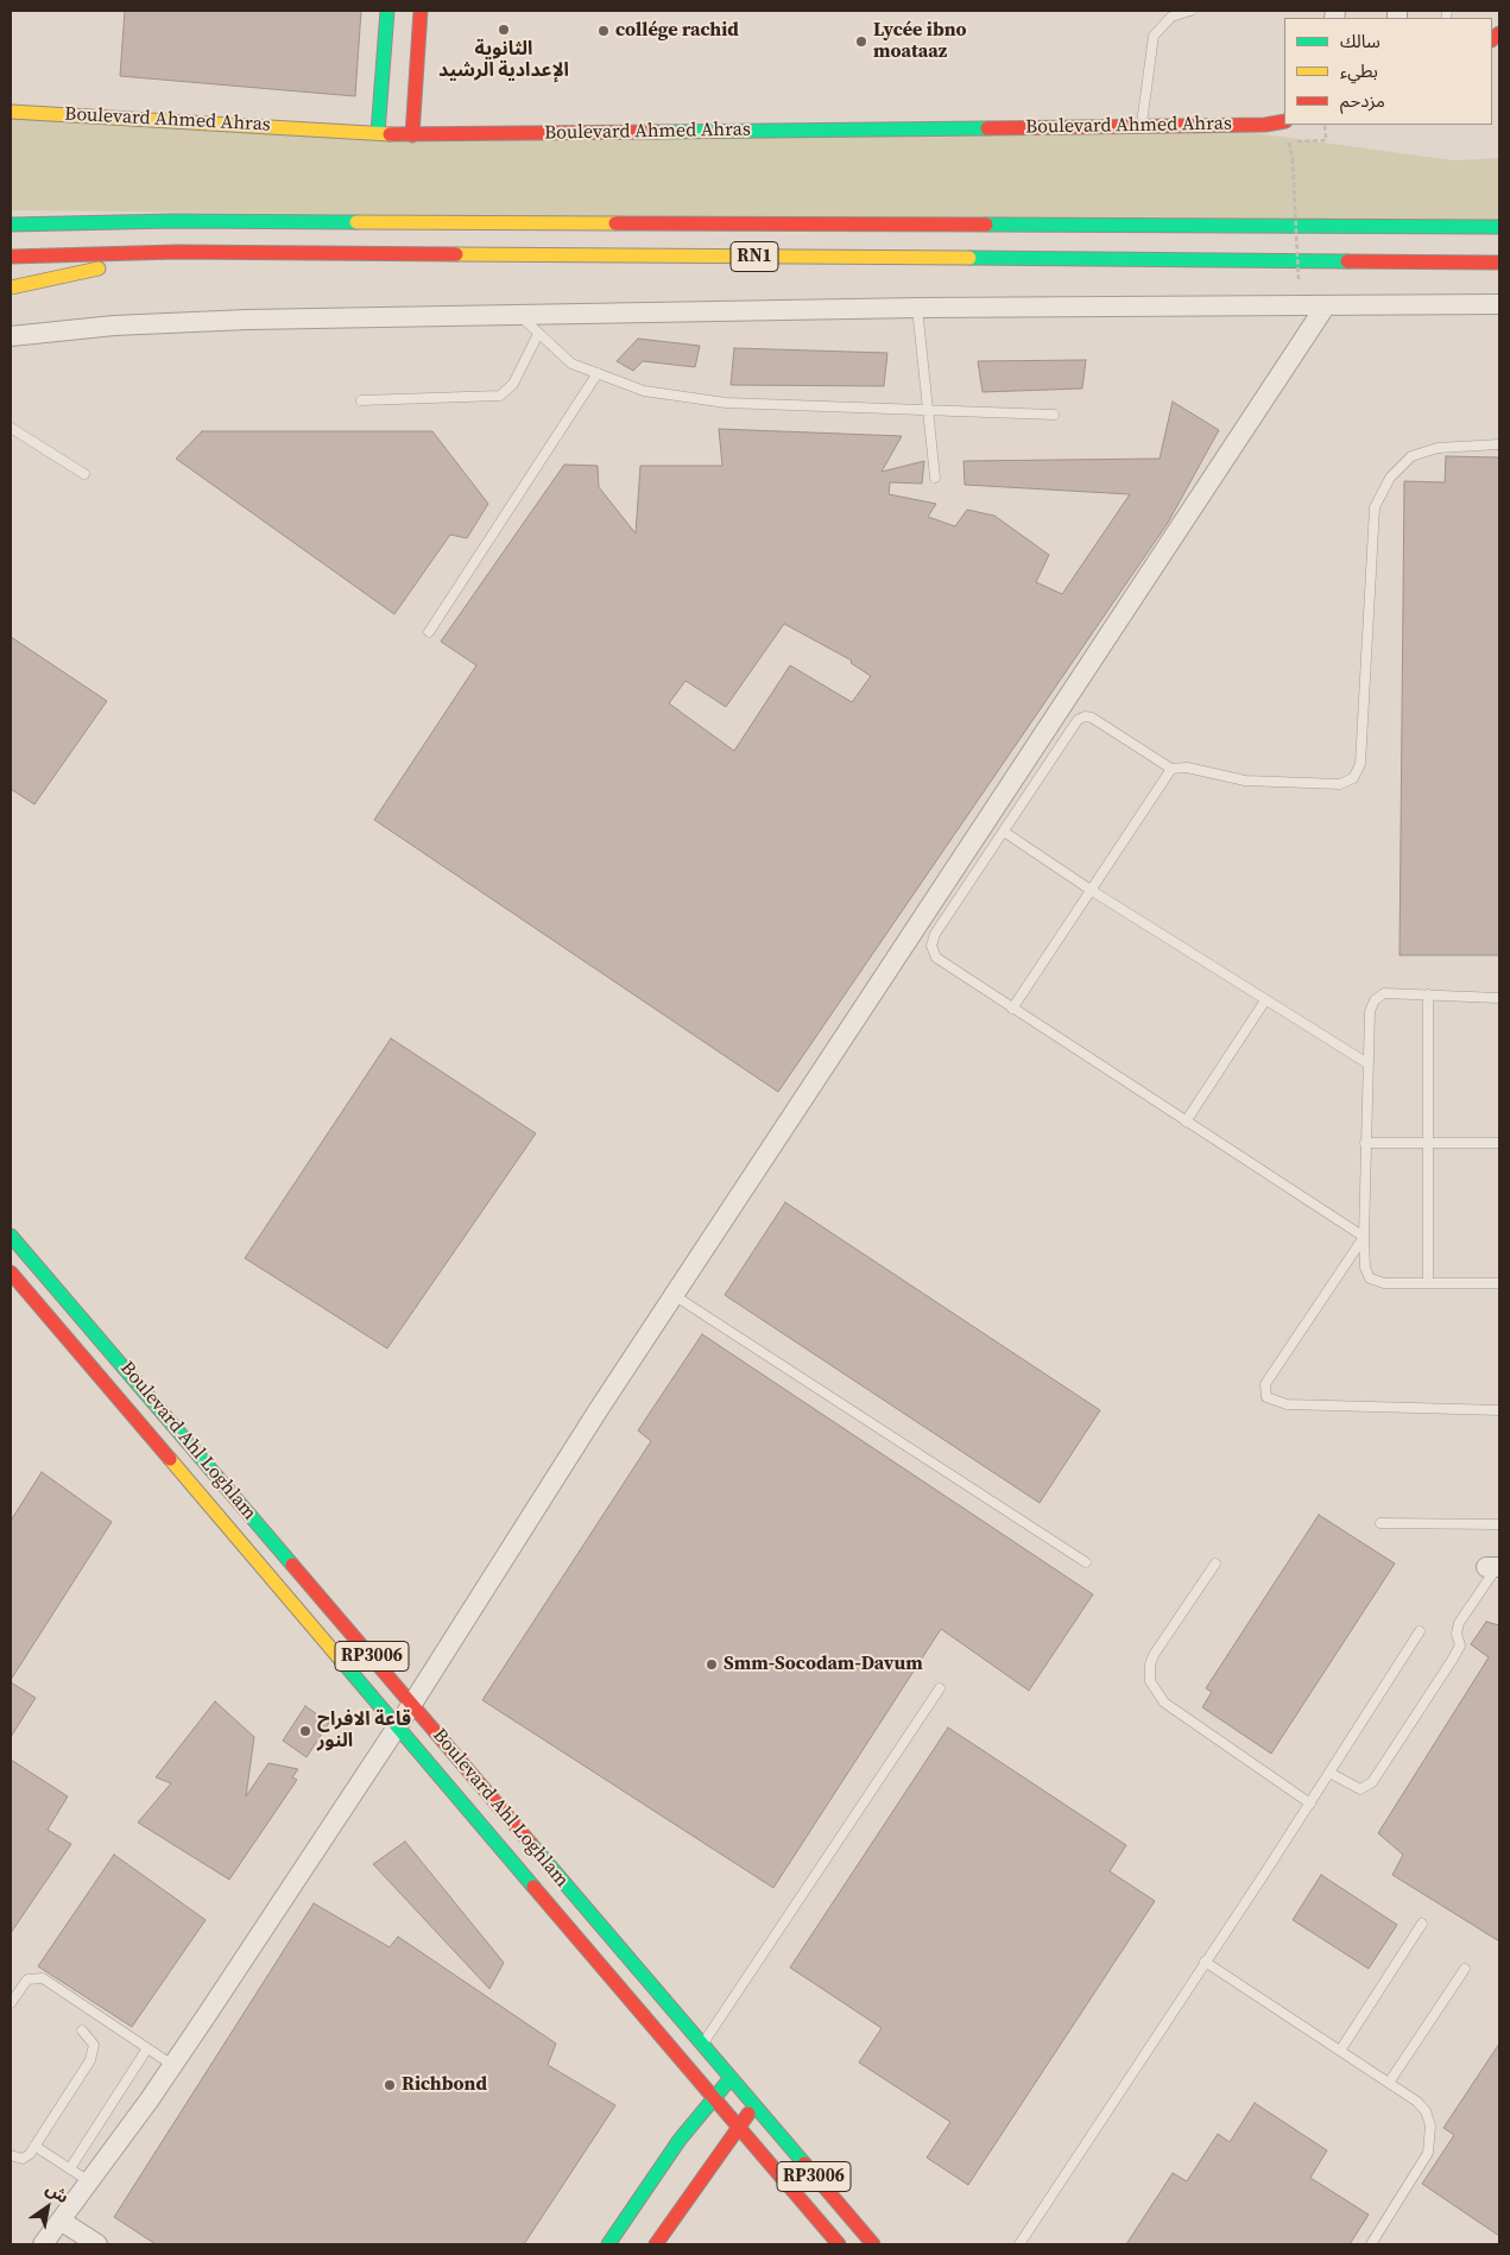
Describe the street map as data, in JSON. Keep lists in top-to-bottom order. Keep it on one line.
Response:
{"streets":{"main road":["Boulevard Ahmed Ahras","RN1","Boulevard Ahl Loghlam","RP3006"]},"places":["الثانوية الإعدادية الرشيد","collége rachid","Lycée ibno moataaz","Smm-Socodam-Davum","قاعة الافراح النور","Richbond"],"legend":["سالك","بطيء","مزدحم"],"north":"top right"}
